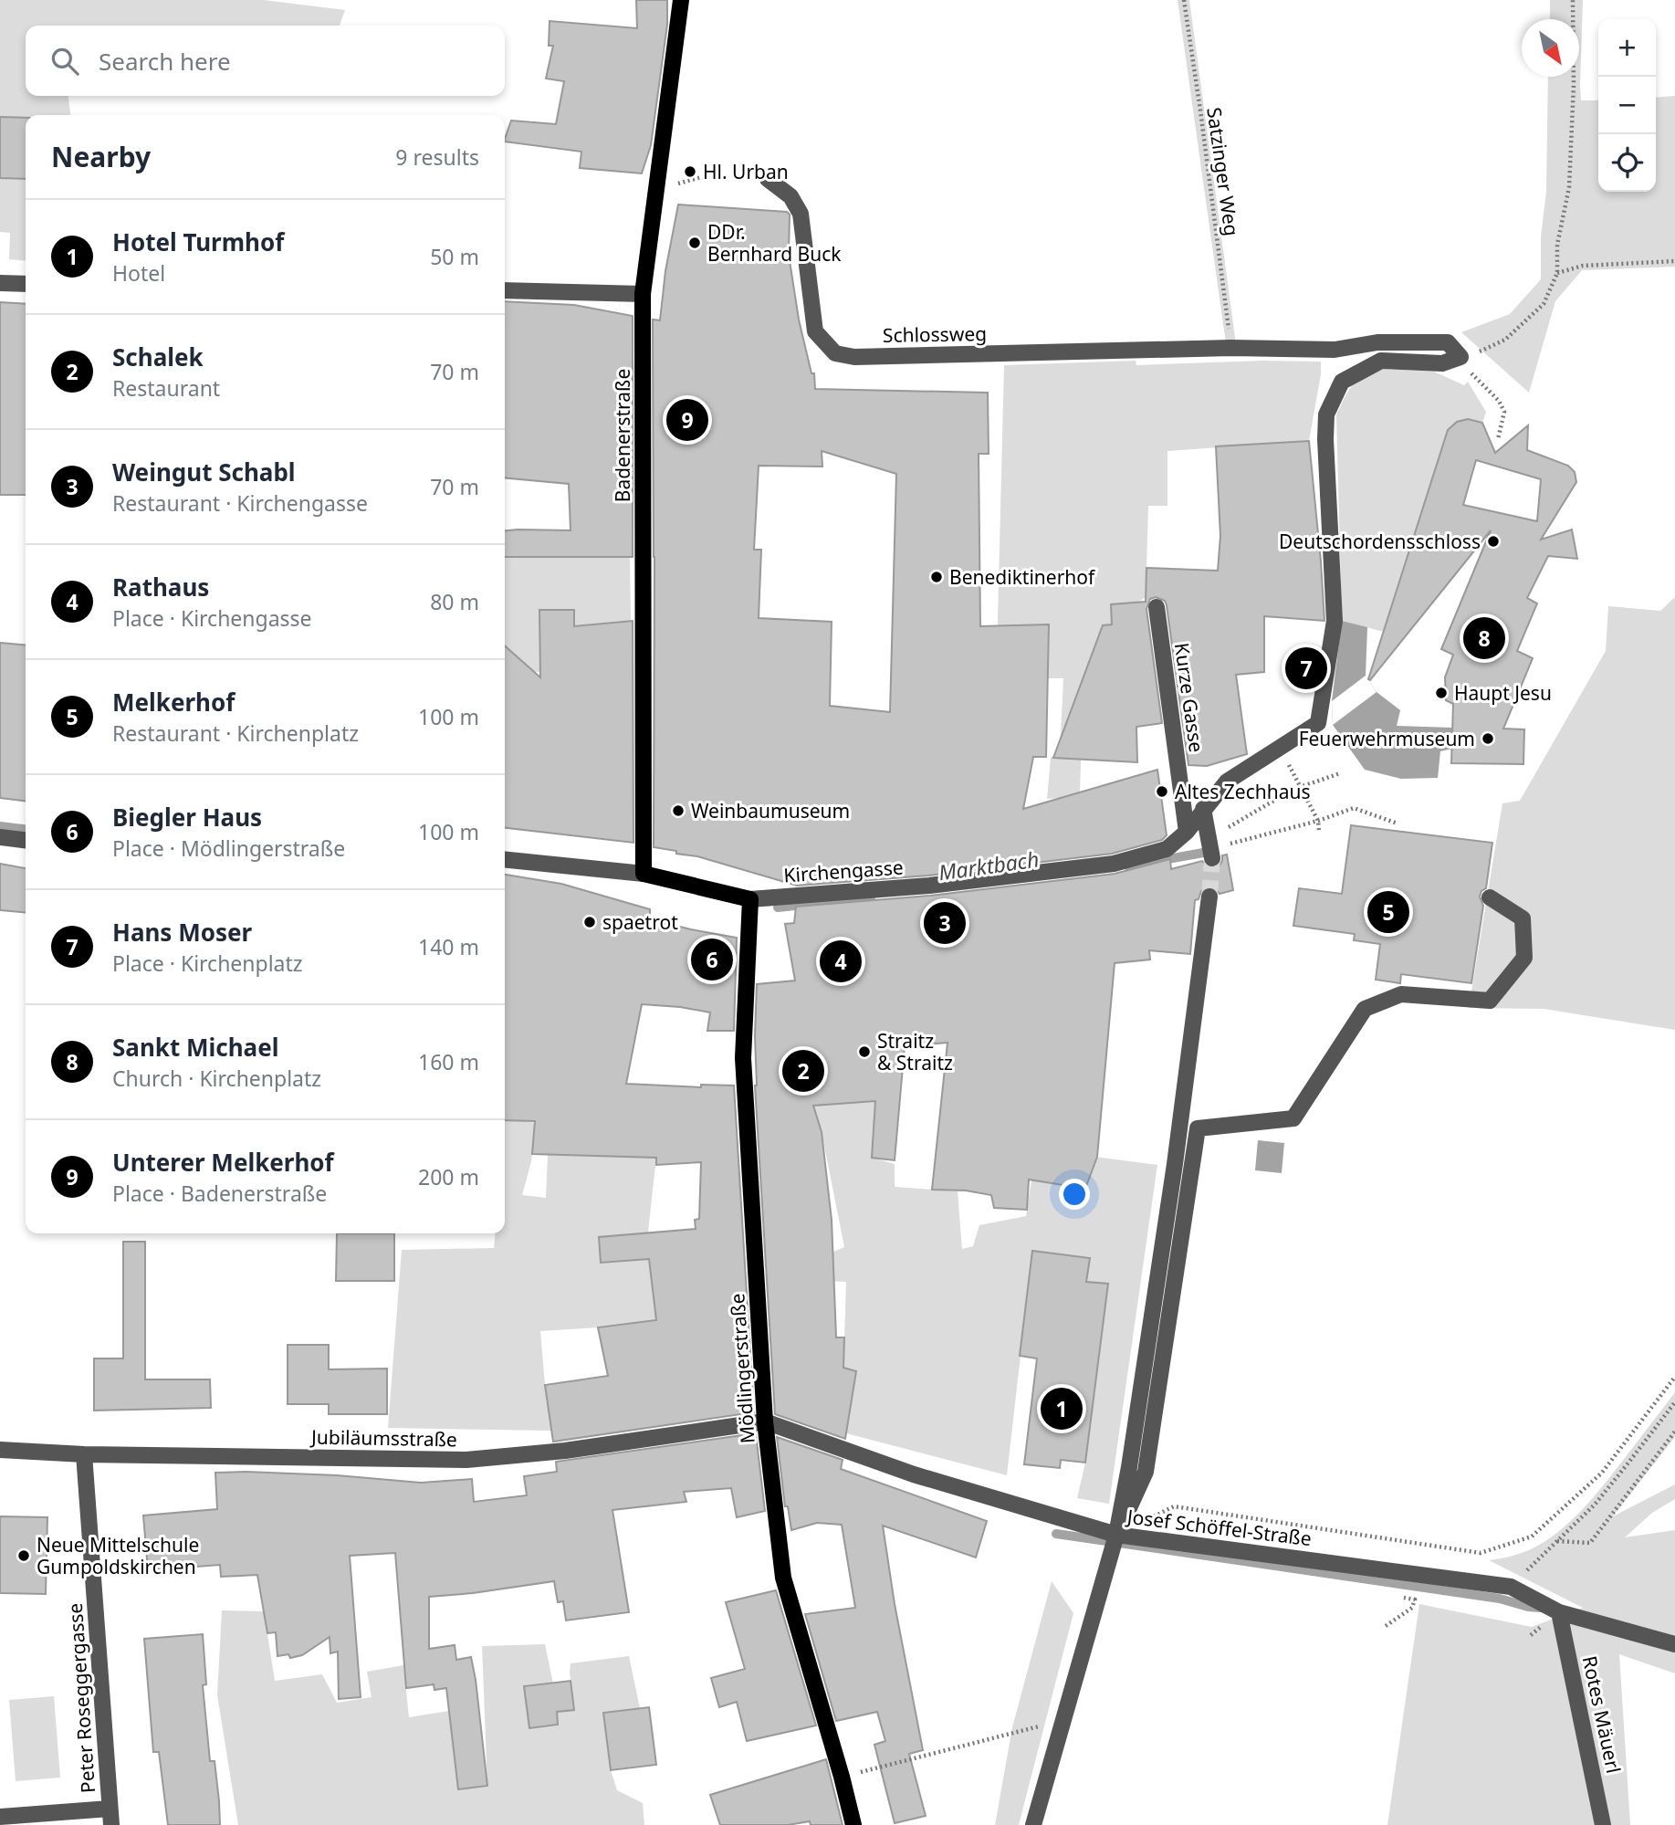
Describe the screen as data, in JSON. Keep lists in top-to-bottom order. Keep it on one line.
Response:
{"streets":{"main road":["Badenerstraße","Mödlingerstraße"],"street":["Schlossweg","Kurze Gasse","Kirchengasse","Jubiläumsstraße","Josef Schöffel-Straße","Peter Roseggergasse","Rotes Mäuerl"],"path":["Satzinger Weg"]},"crossings":[["Satzinger Weg","Schlossweg"],["Kurze Gasse","Kirchengasse"],["Kirchengasse","Mödlingerstraße"],["Mödlingerstraße","Jubiläumsstraße"],["Mödlingerstraße","Josef Schöffel-Straße"],["Jubiläumsstraße","Josef Schöffel-Straße"],["Jubiläumsstraße","Peter Roseggergasse"],["Josef Schöffel-Straße","Rotes Mäuerl"]],"water":["Marktbach"],"places":["Hl. Urban","DDr. Bernhard Buck","Deutschordensschloss","Benediktinerhof","Haupt Jesu","Feuerwehrmuseum","Altes Zechhaus","Weinbaumuseum","spaetrot","Straitz & Straitz","Neue Mittelschule Gumpoldskirchen"],"north":"bottom right","page":{"map_buttons":["+","−"],"search":"Search here","heading":["Nearby","9 results"],"list":[{"mark":"1","name":"Hotel Turmhof","note":"Hotel","value":"50 m"},{"mark":"2","name":"Schalek","note":"Restaurant","value":"70 m"},{"mark":"3","name":"Weingut Schabl","note":"Restaurant · Kirchengasse","value":"70 m"},{"mark":"4","name":"Rathaus","note":"Place · Kirchengasse","value":"80 m"},{"mark":"5","name":"Melkerhof","note":"Restaurant · Kirchenplatz","value":"100 m"},{"mark":"6","name":"Biegler Haus","note":"Place · Mödlingerstraße","value":"100 m"},{"mark":"7","name":"Hans Moser","note":"Place · Kirchenplatz","value":"140 m"},{"mark":"8","name":"Sankt Michael","note":"Church · Kirchenplatz","value":"160 m"},{"mark":"9","name":"Unterer Melkerhof","note":"Place · Badenerstraße","value":"200 m"}],"pins":["9","8","7","5","3","6","4","2","1"]}}
